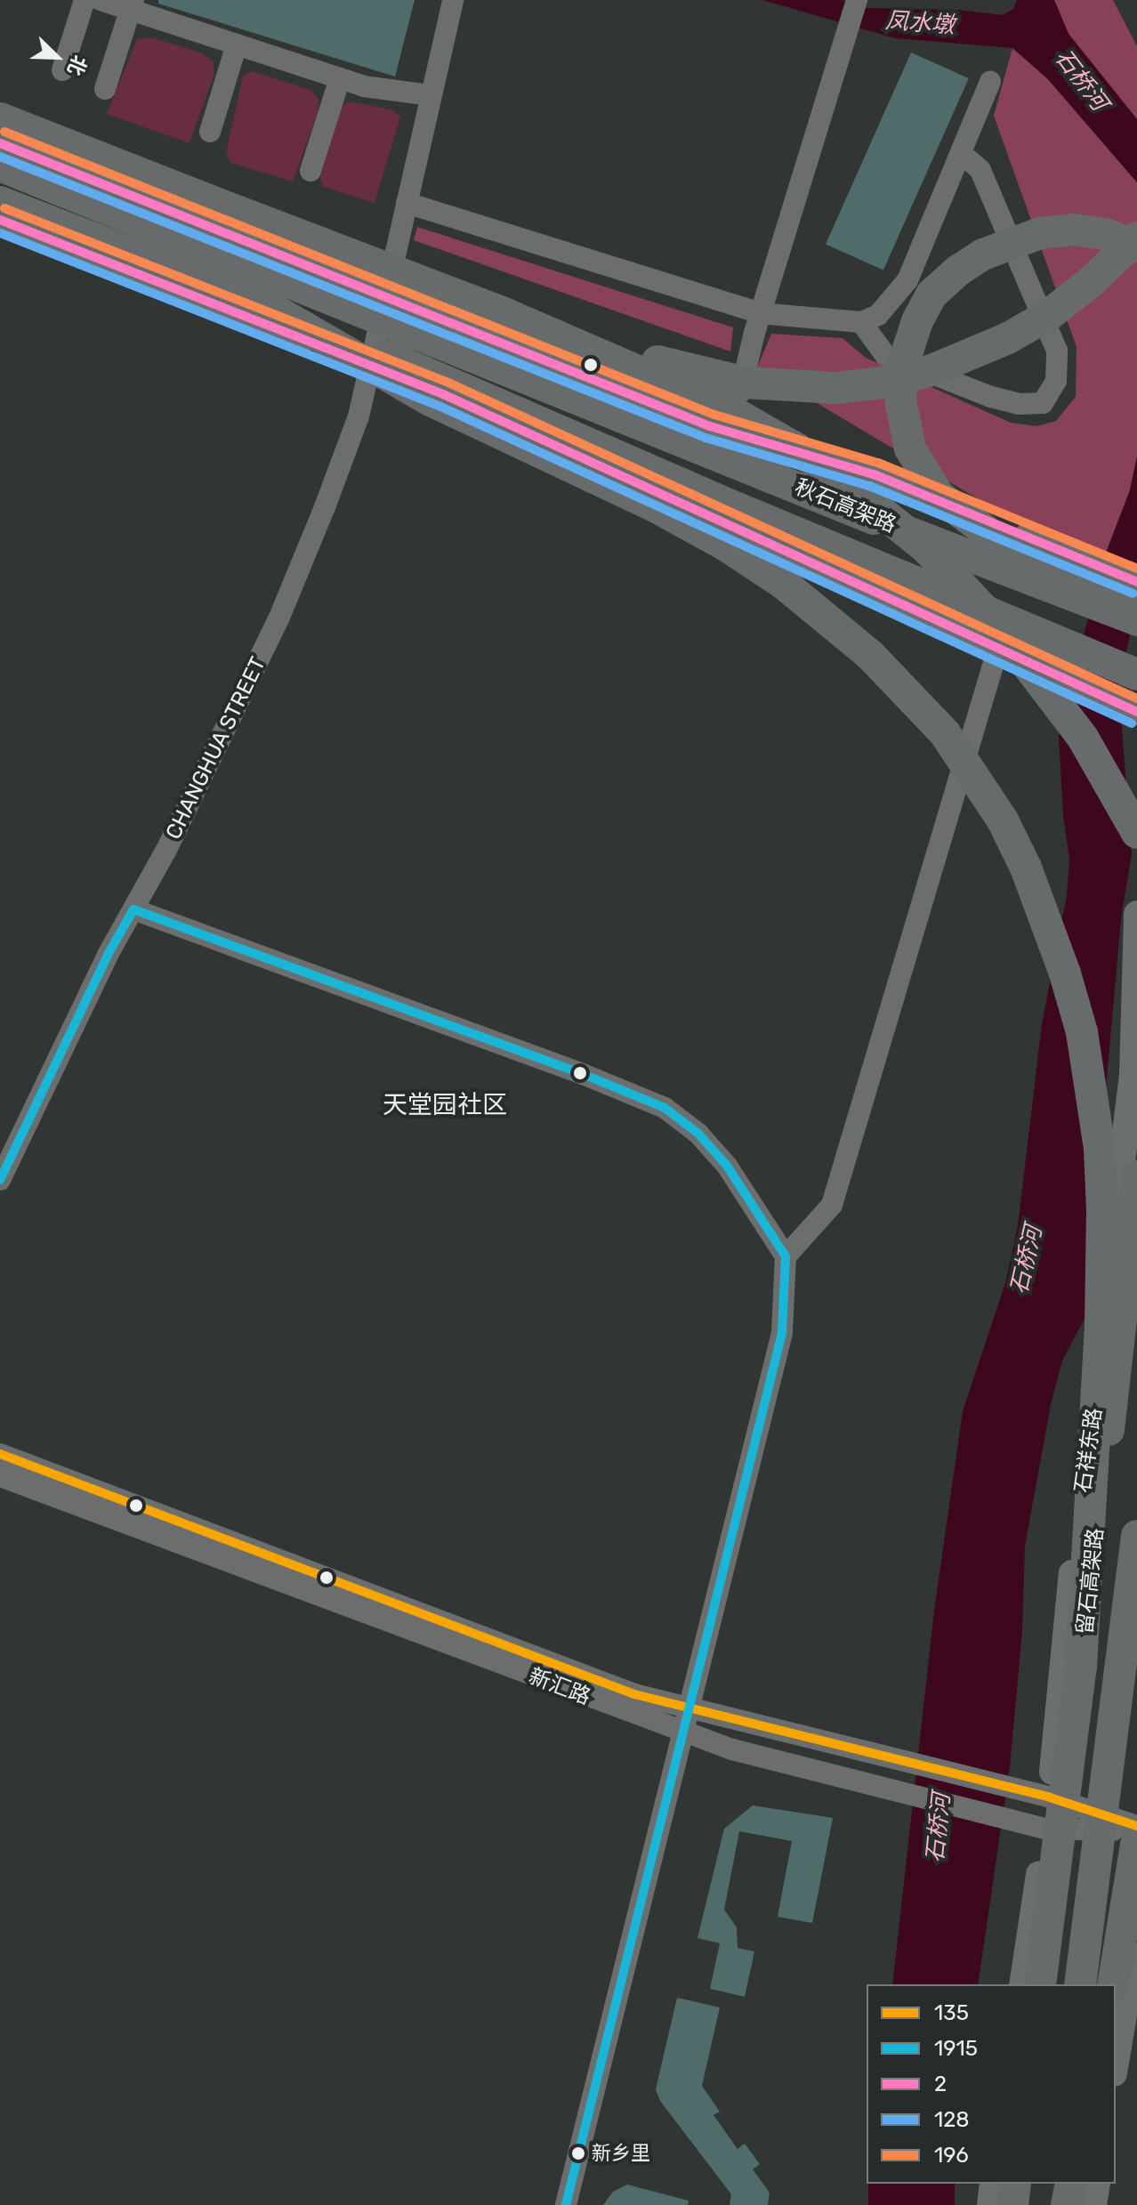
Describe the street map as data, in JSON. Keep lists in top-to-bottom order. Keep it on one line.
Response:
{"streets":{"highway":["秋石高架路","留石高架路"],"main road":["石祥东路"],"street":["CHANGHUA STREET","新汇路"]},"crossings":[["石祥东路","新汇路"]],"districts":["天堂园社区"],"water":["凤水墩","石桥河"],"places":["新乡里"],"lines":["transit line 196","transit line 2","transit line 128","transit line 1915","transit line 135"],"legend":["135","1915","2","128","196"],"north":"bottom right"}
